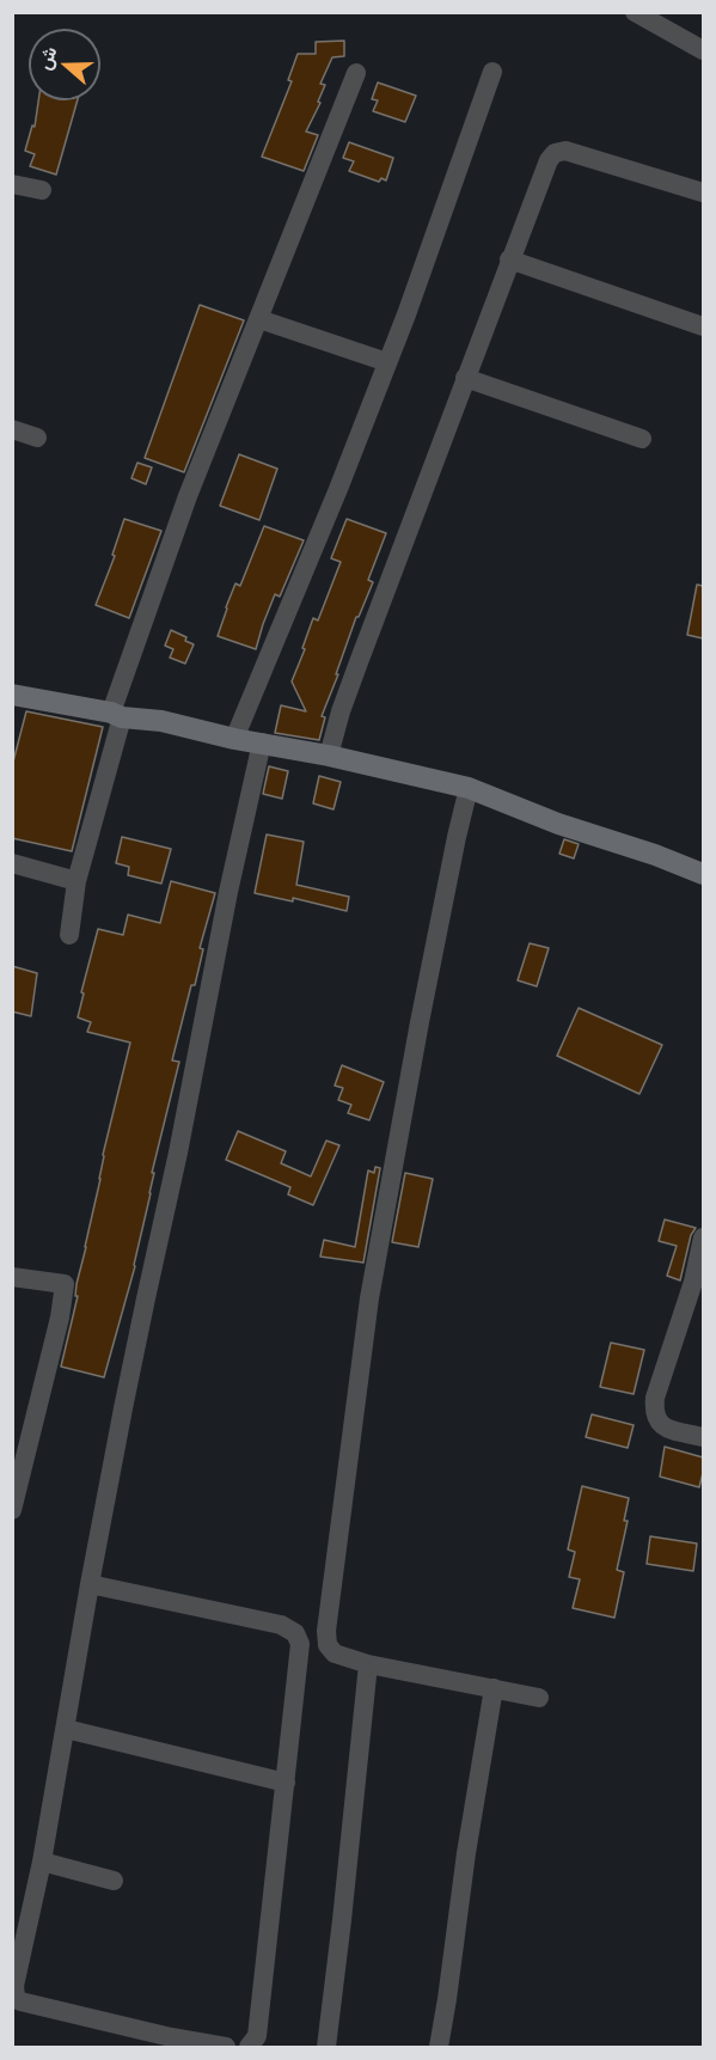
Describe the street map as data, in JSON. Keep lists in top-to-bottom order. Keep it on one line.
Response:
{"north":"left"}
